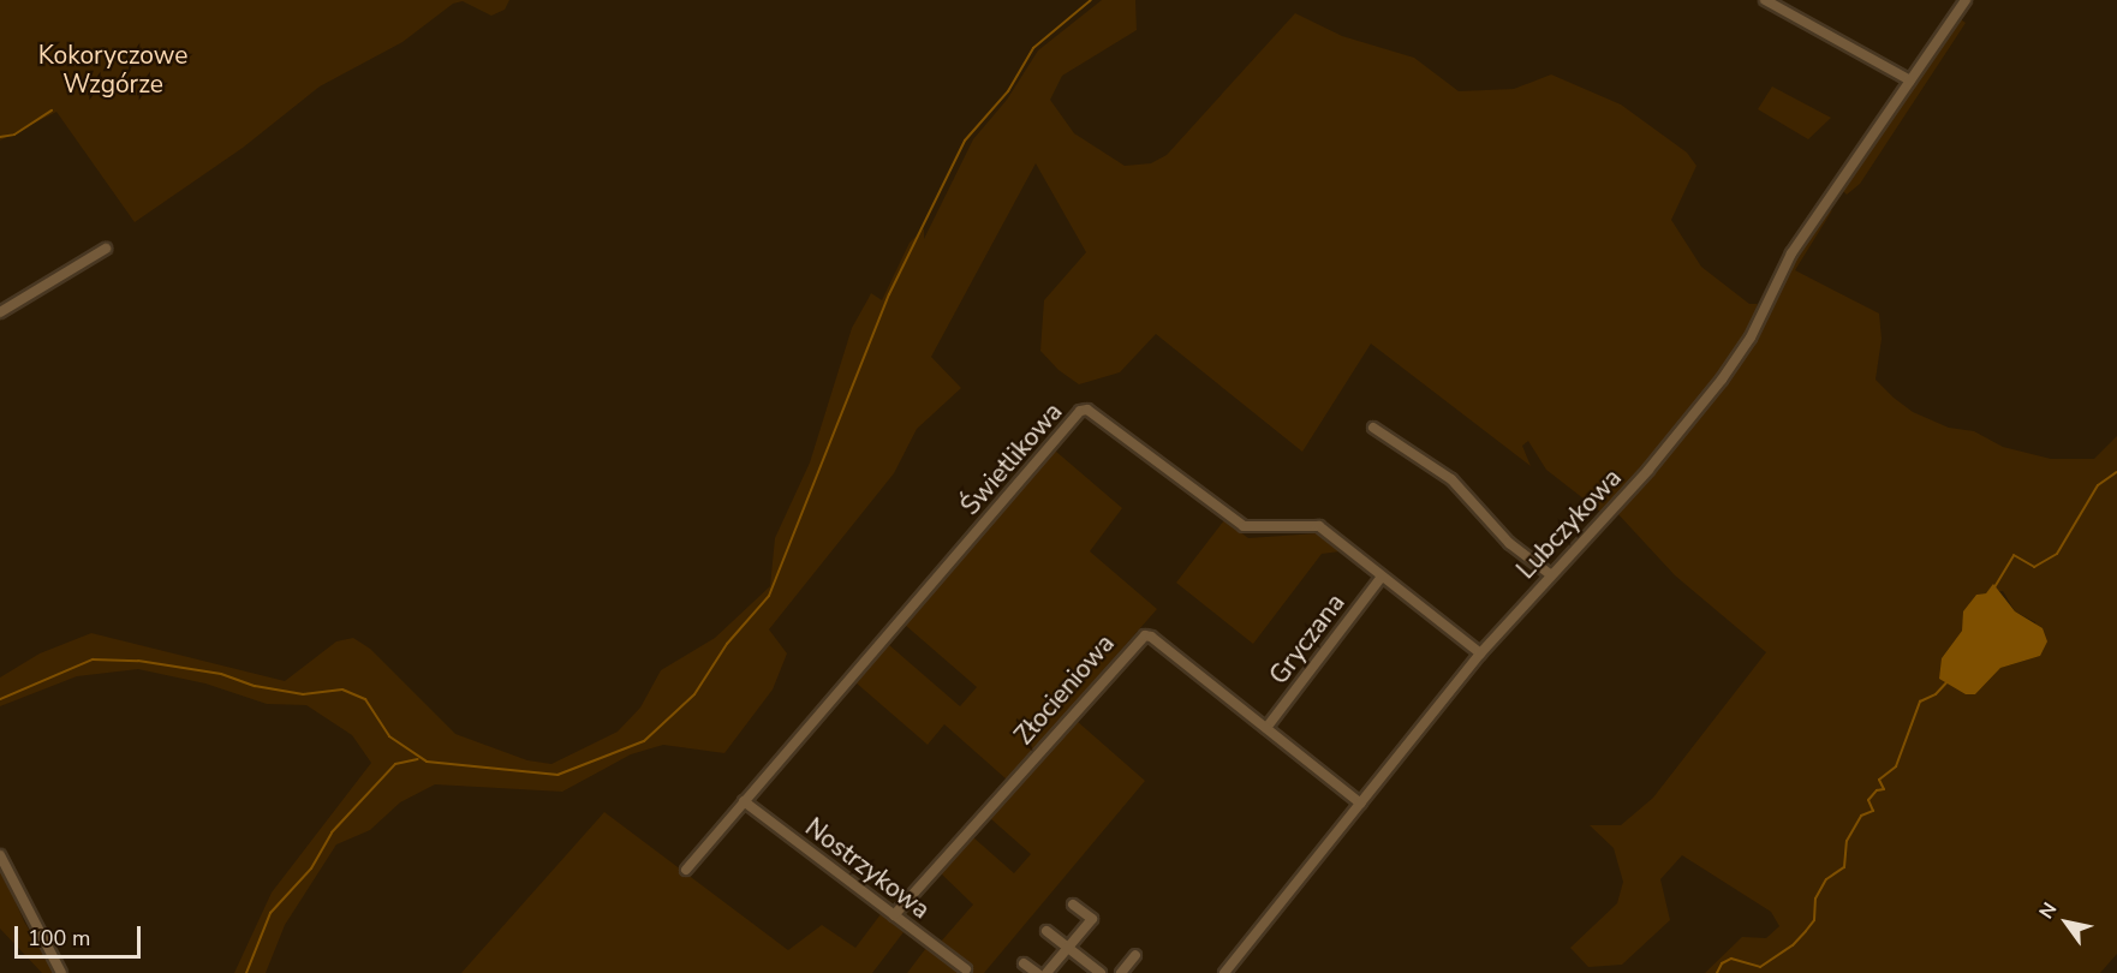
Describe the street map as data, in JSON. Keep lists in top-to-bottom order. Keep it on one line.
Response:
{"streets":{"street":["Świetlikowa","Lubczykowa","Gryczana","Złocieniowa","Nostrzykowa"]},"crossings":[["Świetlikowa","Lubczykowa"],["Świetlikowa","Gryczana"],["Świetlikowa","Nostrzykowa"],["Lubczykowa","Złocieniowa"],["Gryczana","Złocieniowa"],["Złocieniowa","Nostrzykowa"]],"parks":["Kokoryczowe Wzgórze"],"scale_bar":"100 m","north":"top left"}
